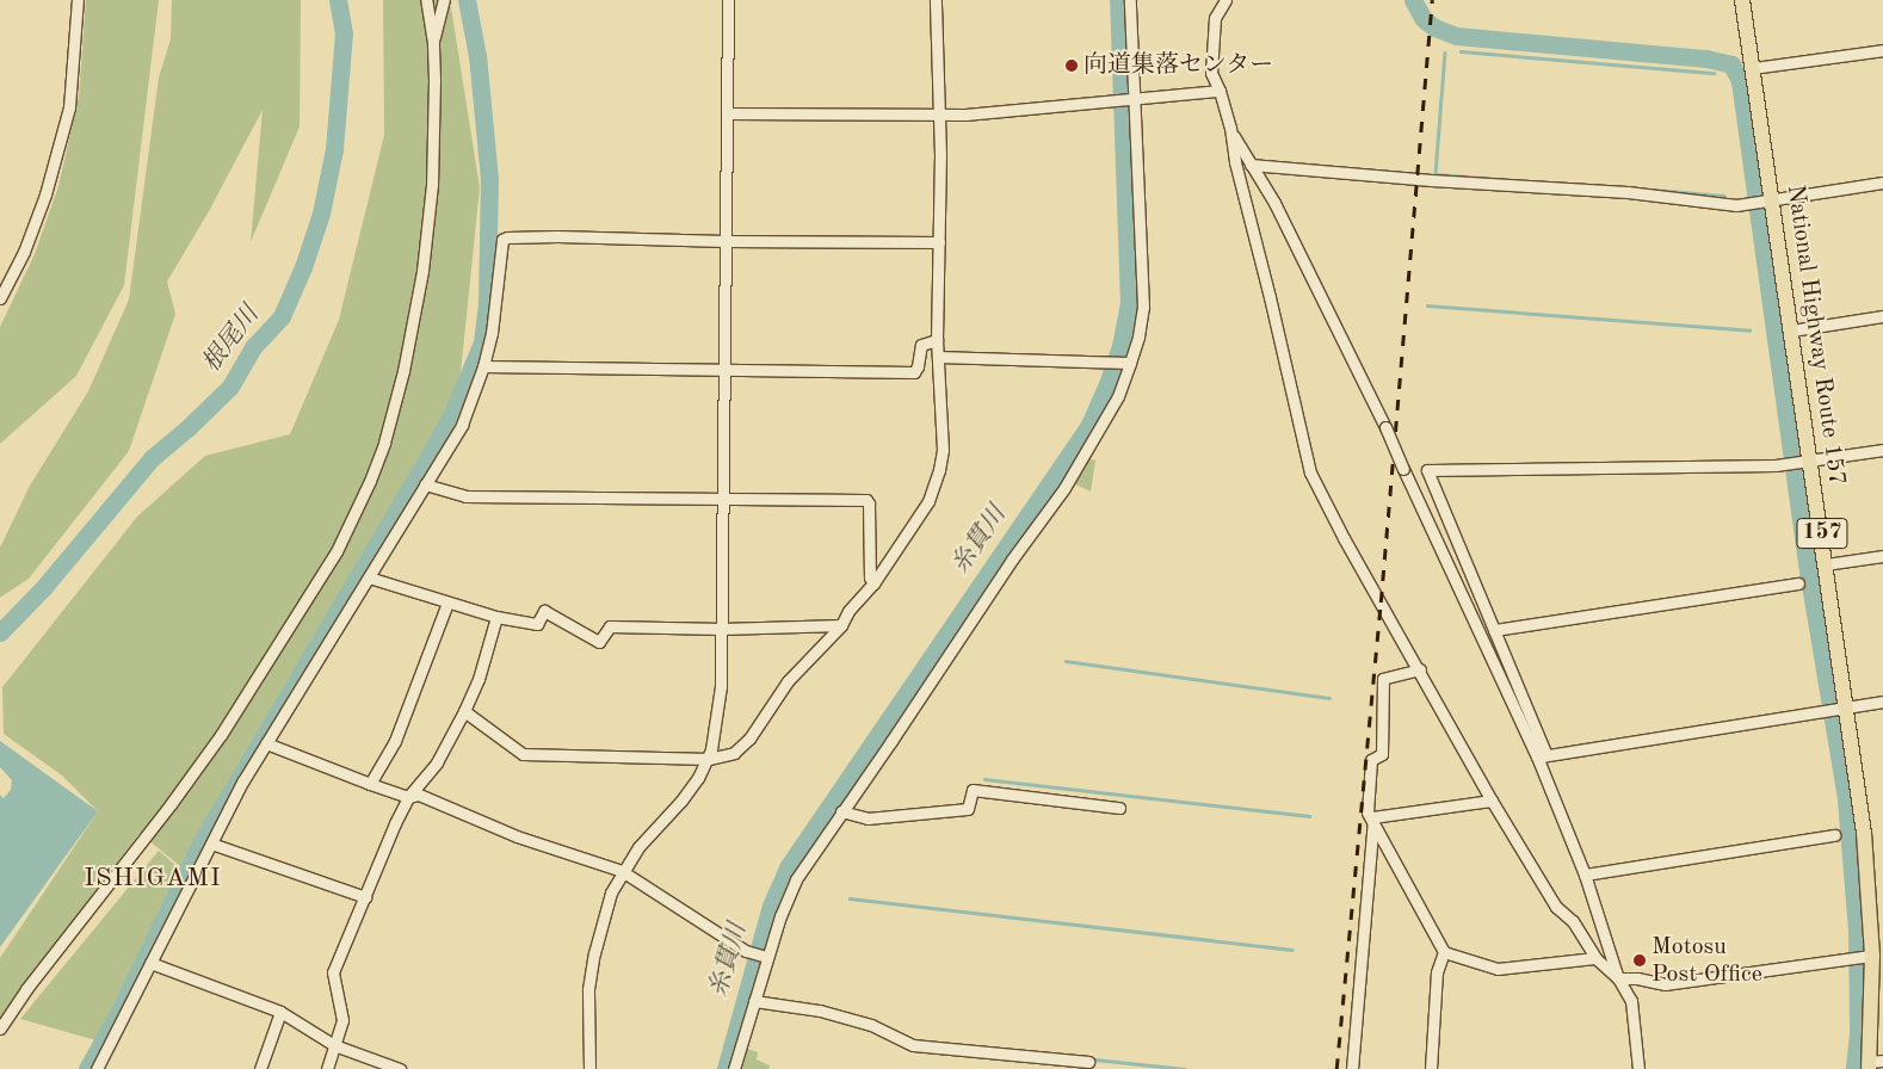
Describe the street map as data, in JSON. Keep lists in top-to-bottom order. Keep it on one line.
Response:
{"streets":{"highway":["National Highway Route 157","157"]},"districts":["ISHIGAMI"],"water":["根尾川","糸貫川"],"places":["向道集落センター","Motosu Post Office"]}
